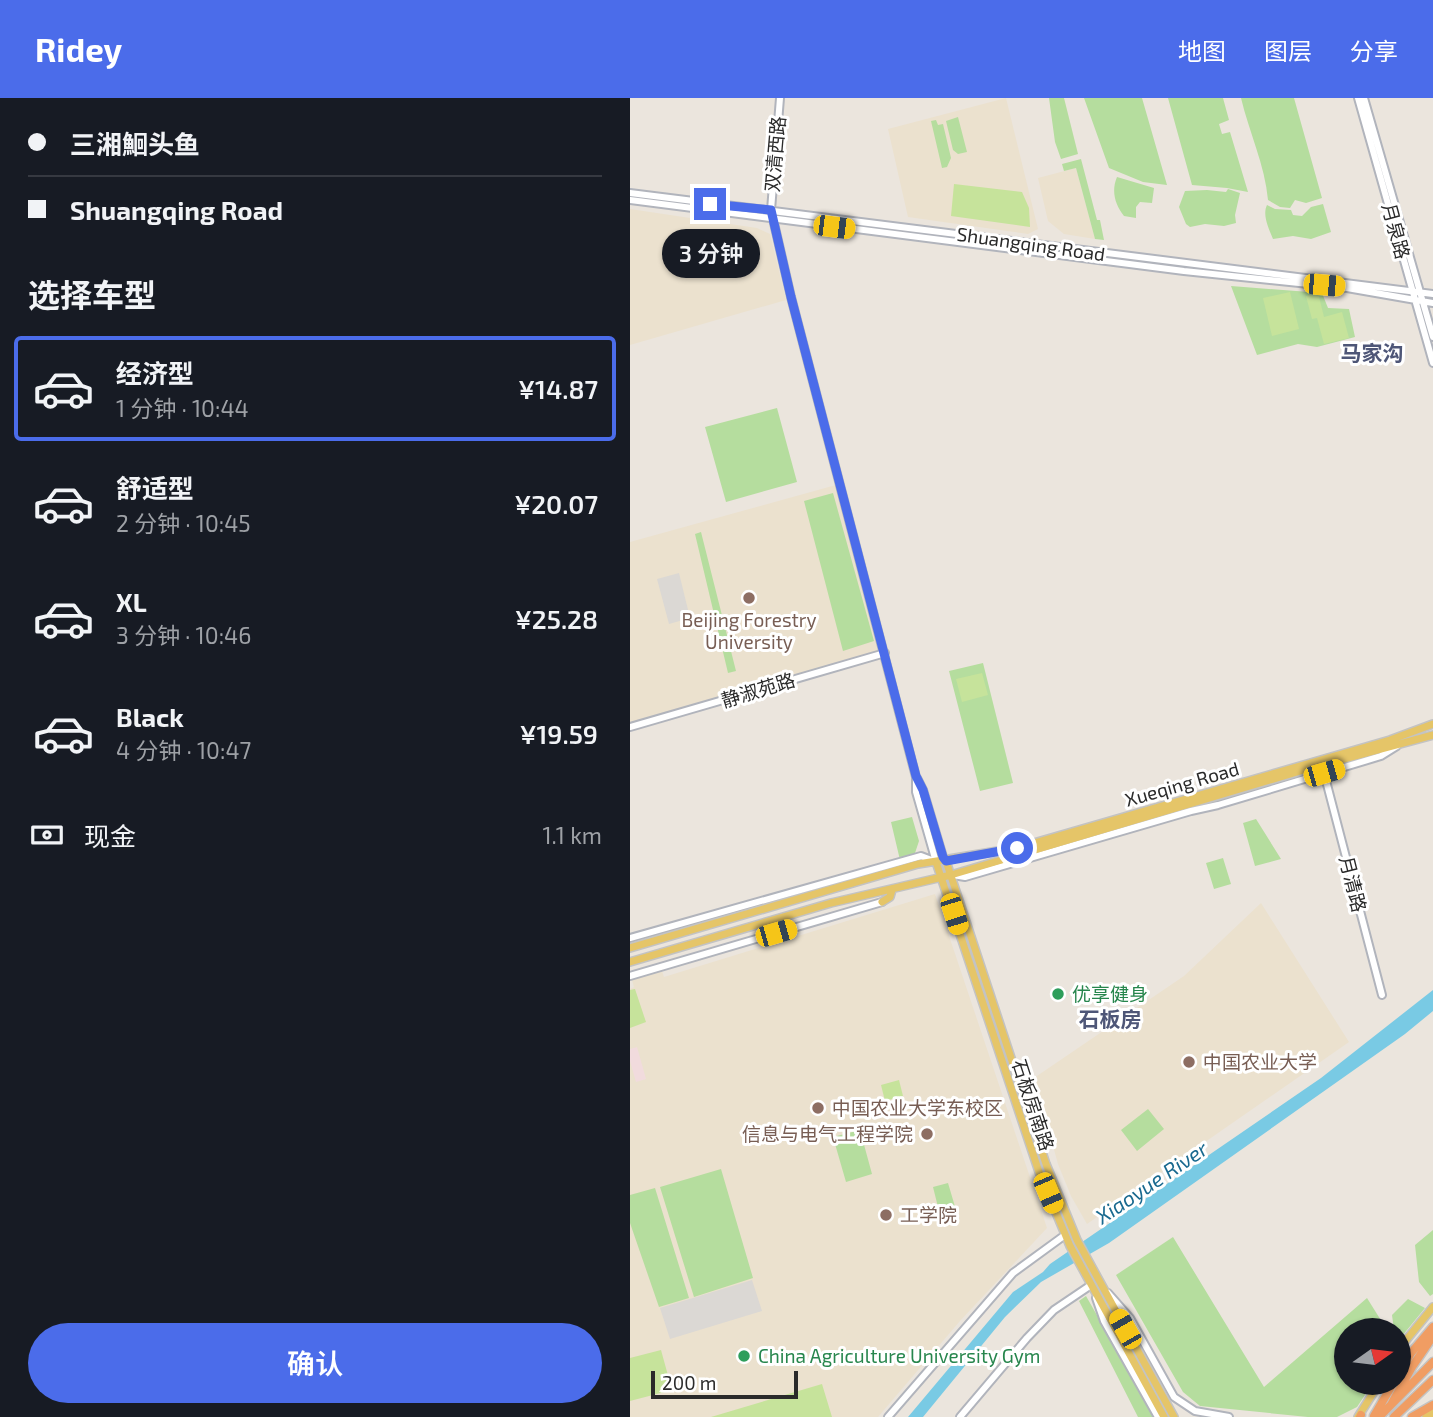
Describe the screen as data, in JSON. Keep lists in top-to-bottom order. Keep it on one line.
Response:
{"streets":{"main road":["Xueqing Road","石板房南路"],"street":["双清西路","月泉路","Shuangqing Road","静淑苑路","月清路"]},"crossings":[["双清西路","Shuangqing Road"],["双清西路","静淑苑路"],["月泉路","Shuangqing Road"],["Xueqing Road","月清路"],["Xueqing Road","石板房南路"]],"districts":["马家沟","石板房"],"water":["Xiaoyue River"],"places":["Beijing Forestry University","优享健身","中国农业大学","中国农业大学东校区","信息与电气工程学院","工学院","China Agriculture University Gym"],"scale_bar":"200 m","north":"right","page":{"header":"Ridey","nav":["地图","图层","分享"],"banner":["三湘鮰头鱼","Shuangqing Road"],"bubble":"3 分钟","heading":"选择车型","list":[{"name":"经济型","note":"1 分钟 · 10:44","value":"¥14.87"},{"name":"舒适型","note":"2 分钟 · 10:45","value":"¥20.07"},{"name":"XL","note":"3 分钟 · 10:46","value":"¥25.28"},{"name":"Black","note":"4 分钟 · 10:47","value":"¥19.59"}],"pay":["现金","1.1 km"],"buttons":"确认","scale":"200 m"}}
